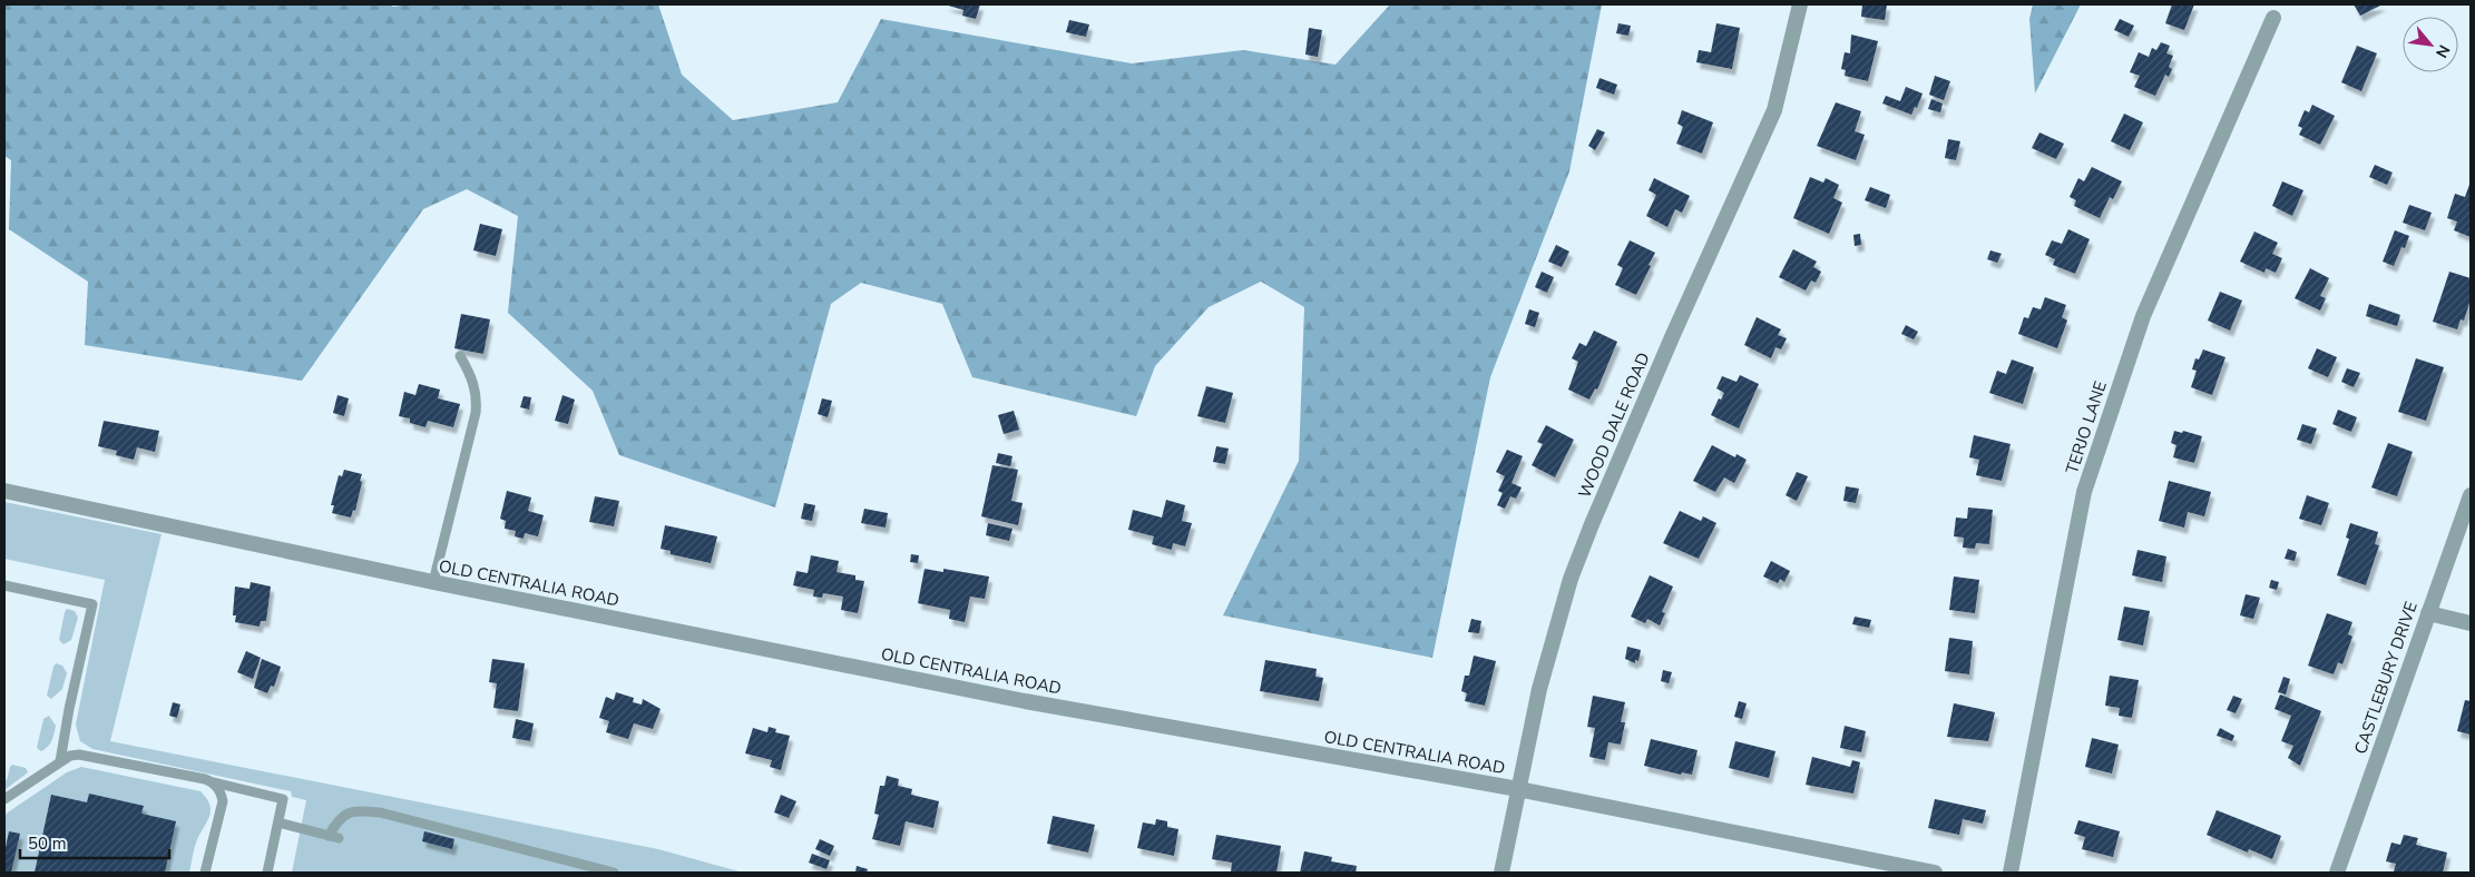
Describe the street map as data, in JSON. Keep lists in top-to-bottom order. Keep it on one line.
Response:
{"streets":{"street":["WOOD DALE ROAD","TERJO LANE","OLD CENTRALIA ROAD","CASTLEBURY DRIVE"]},"crossings":[["WOOD DALE ROAD","OLD CENTRALIA ROAD"]],"scale_bar":"50 m","north":"bottom right"}
